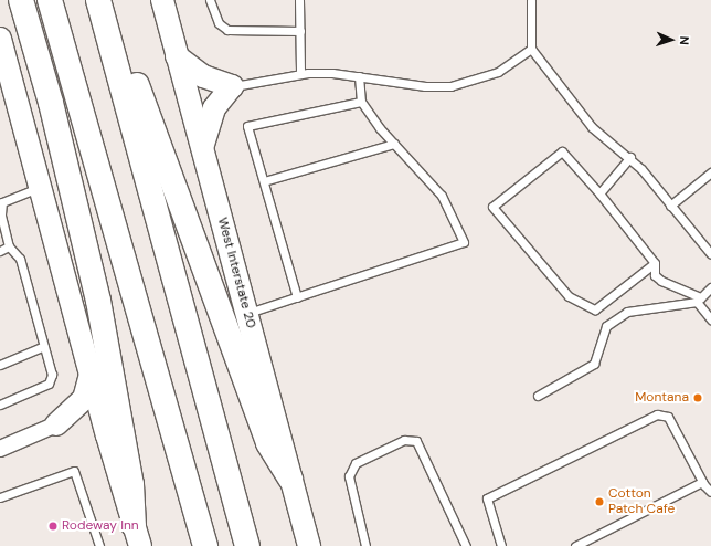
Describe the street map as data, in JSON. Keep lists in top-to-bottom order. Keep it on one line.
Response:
{"streets":{"main road":["West Interstate 20"]},"places":["Montana","Cotton Patch Cafe","Rodeway Inn"],"north":"right"}
